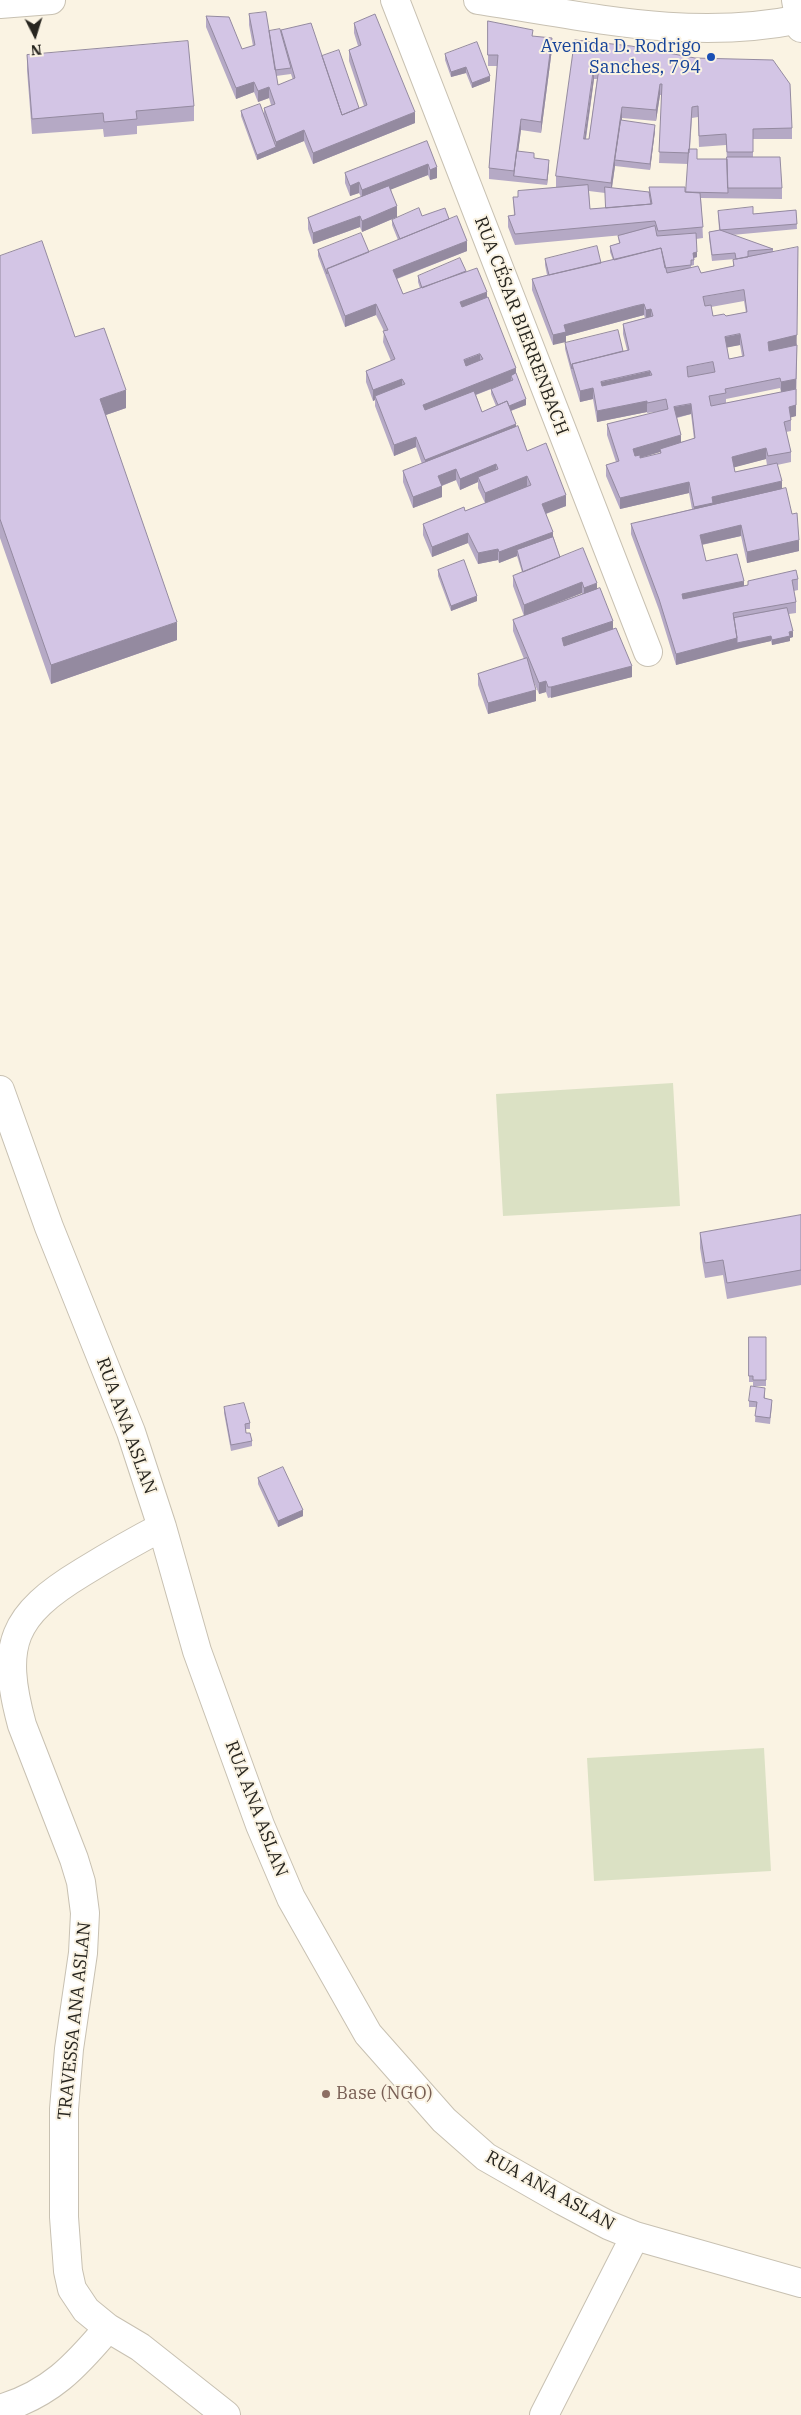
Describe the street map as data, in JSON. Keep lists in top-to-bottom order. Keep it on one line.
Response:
{"streets":{"street":["RUA CÉSAR BIERRENBACH","RUA ANA ASLAN","TRAVESSA ANA ASLAN"]},"crossings":[["RUA ANA ASLAN","TRAVESSA ANA ASLAN"]],"places":["Avenida D. Rodrigo Sanches, 794","Base (NGO)"],"north":"bottom"}
